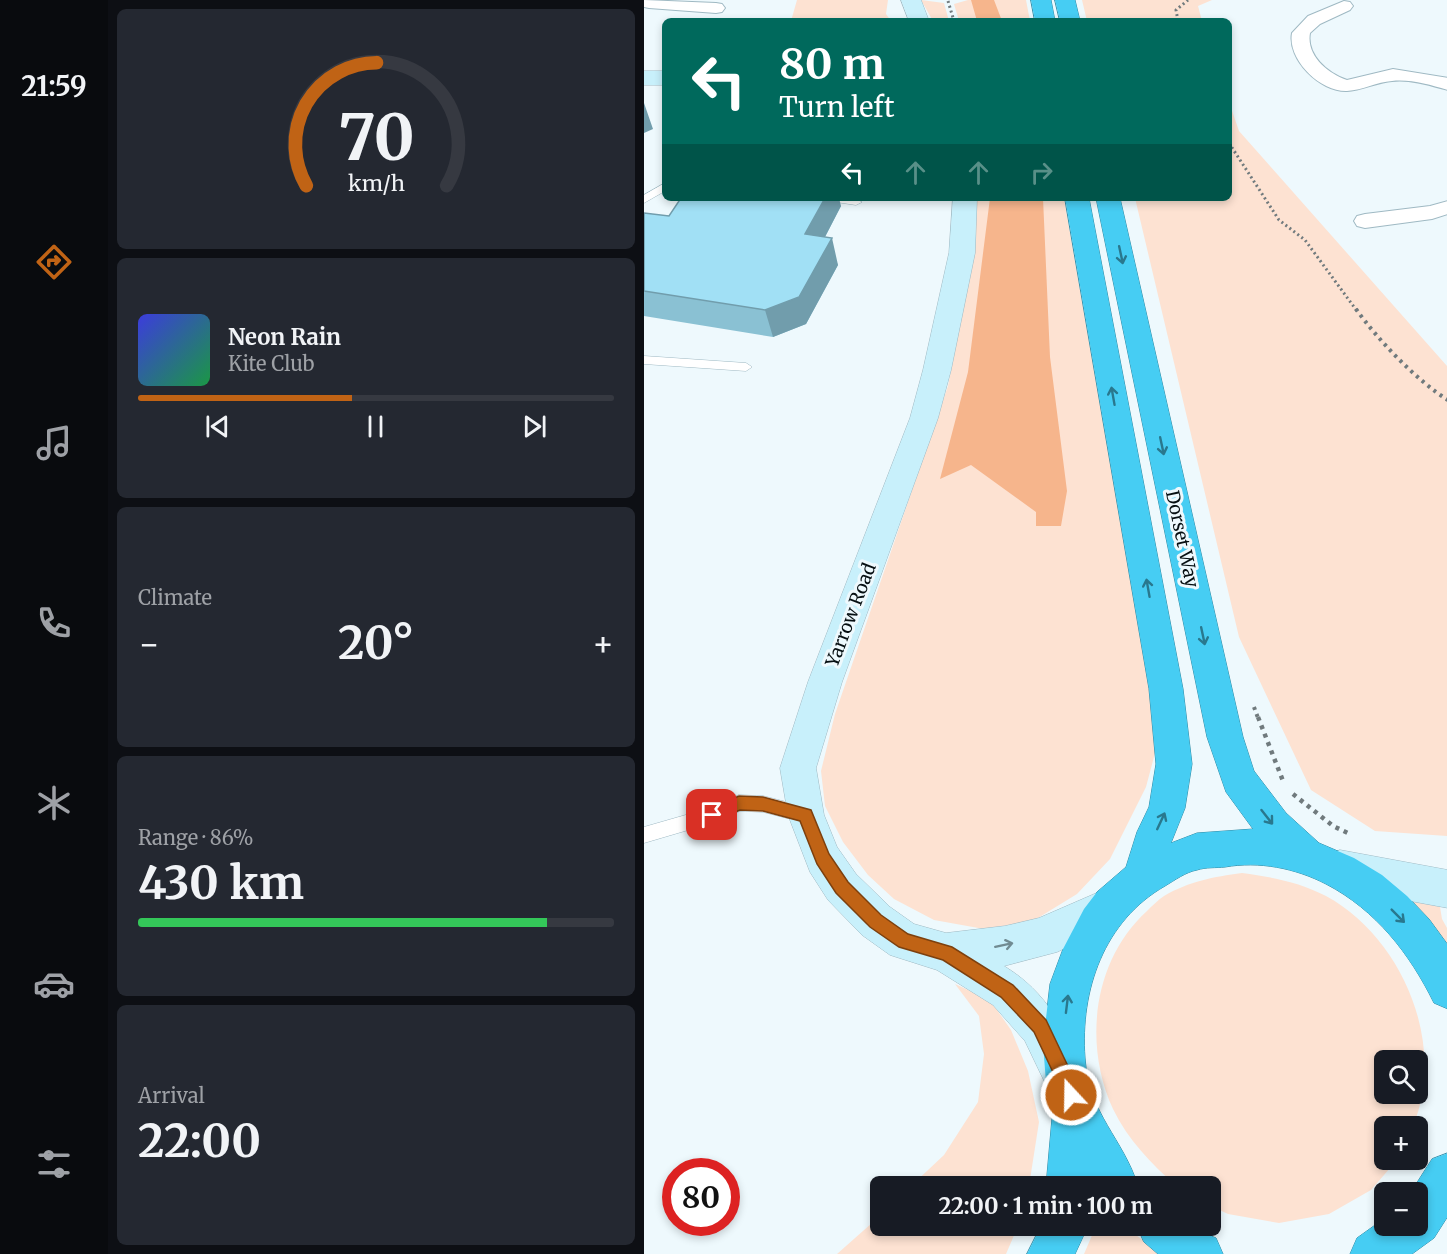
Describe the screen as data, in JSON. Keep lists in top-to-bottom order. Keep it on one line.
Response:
{"streets":{"highway":["Dorset Way"],"street":["Yarrow Road"]},"page":{"tabs":"21:59","turn":["80 m","Turn left"],"song":["Neon Rain","Kite Club"],"tile":["Climate",["Range · 86%","430 km"],["Arrival","22:00"]],"heat":["−","20°","+"],"map_buttons":["+","−"],"limit":"80","trip":"22:00 · 1 min · 100 m","gauge":["70","km/h"]}}
